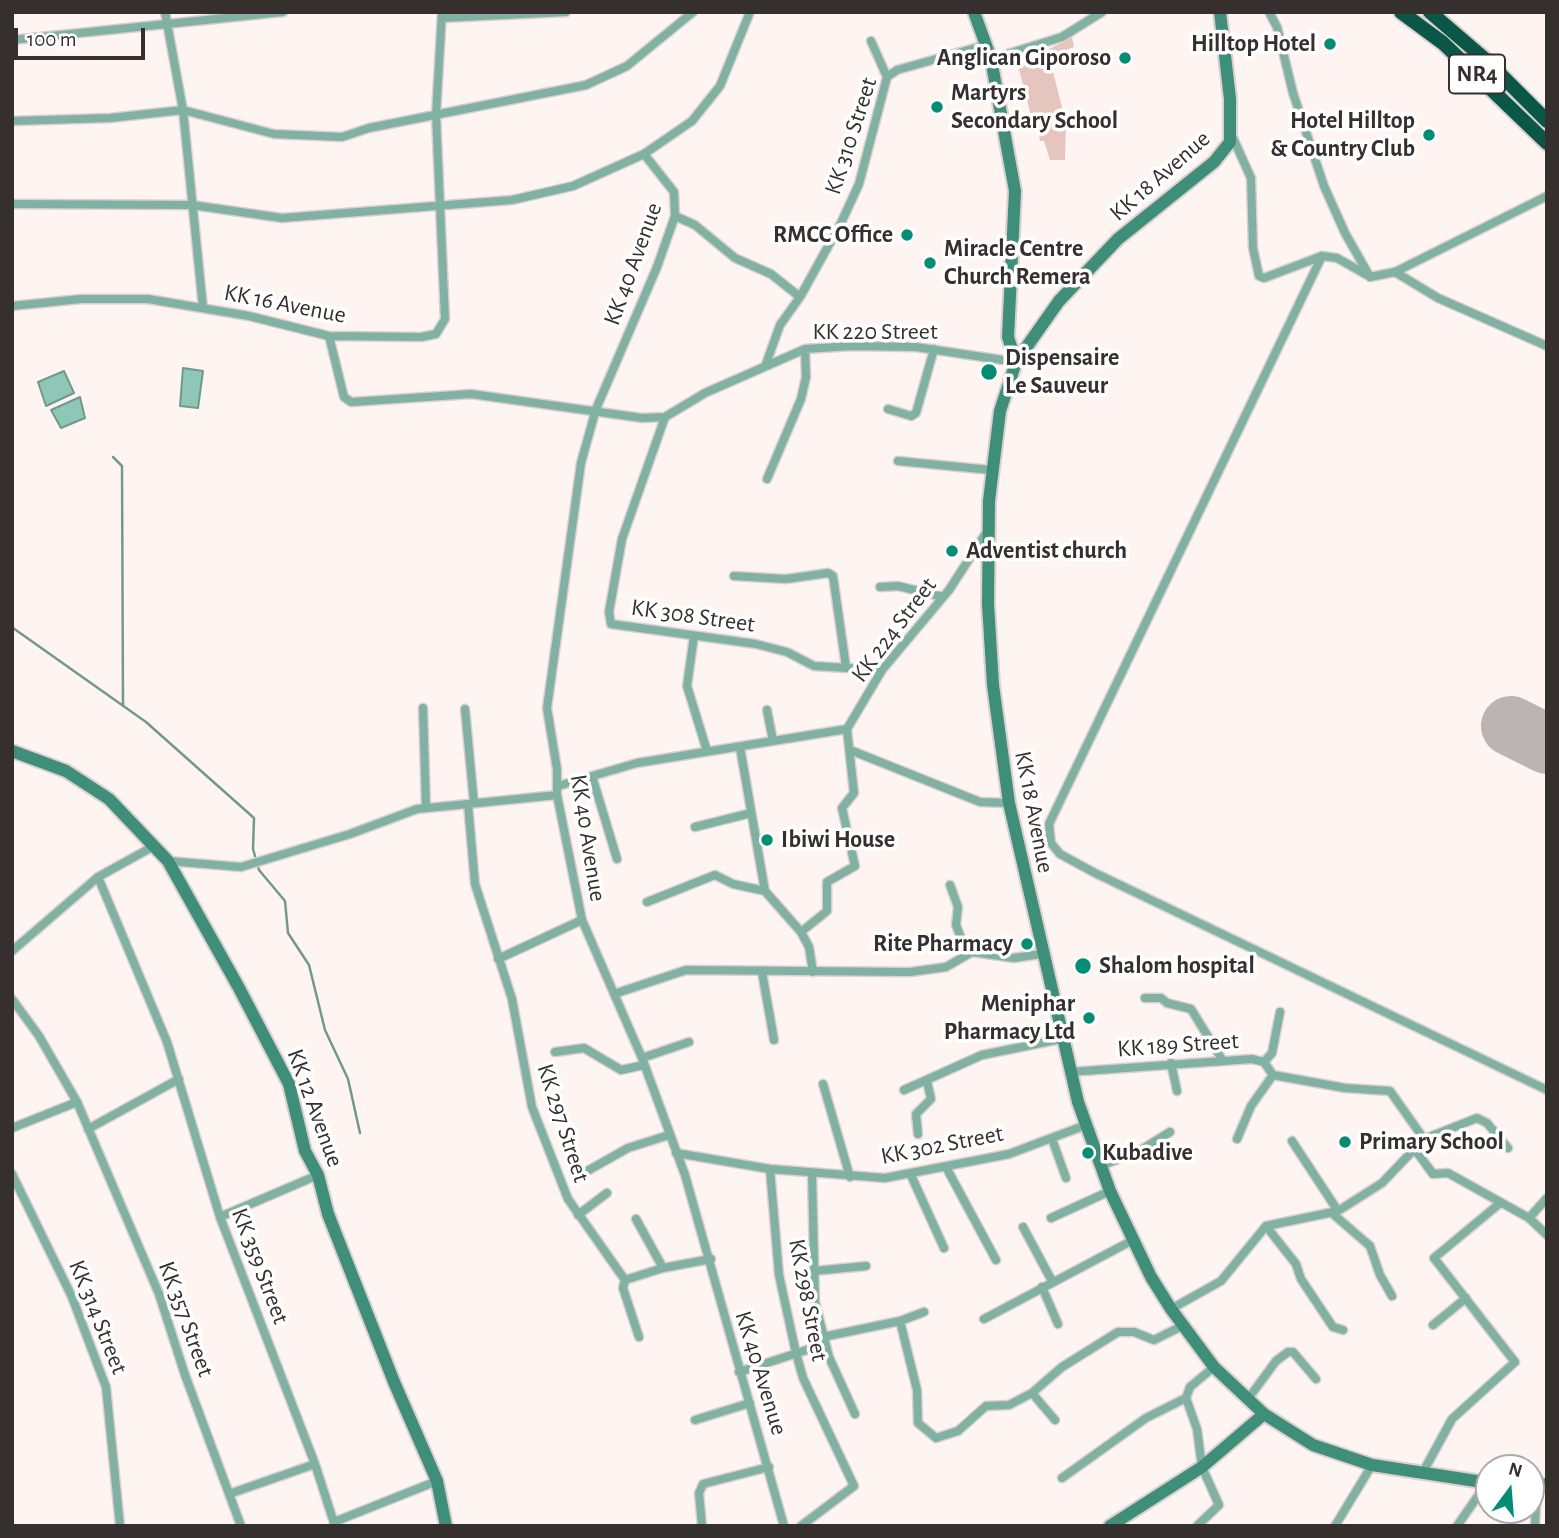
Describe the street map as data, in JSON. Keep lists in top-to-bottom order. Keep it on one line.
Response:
{"streets":{"highway":["NR4"],"main road":["KK 18 Avenue","KK 12 Avenue"],"street":["KK 310 Street","KK 40 Avenue","KK 16 Avenue","KK 220 Street","KK 308 Street","KK 224 Street","KK 189 Street","KK 297 Street","KK 302 Street","KK 359 Street","KK 298 Street","KK 314 Street","KK 357 Street"]},"crossings":[["KK 310 Street","KK 220 Street"],["KK 18 Avenue","KK 220 Street"],["KK 18 Avenue","KK 224 Street"],["KK 18 Avenue","KK 189 Street"],["KK 18 Avenue","KK 302 Street"],["KK 40 Avenue","KK 302 Street"],["KK 220 Street","KK 308 Street"],["KK 308 Street","KK 224 Street"],["KK 302 Street","KK 298 Street"]],"places":["Hilltop Hotel","Anglican Giporoso","Martyrs Secondary School","Hotel Hilltop & Country Club","RMCC Office","Miracle Centre Church Remera","Dispensaire Le Sauveur","Adventist church","Ibiwi House","Rite Pharmacy","Shalom hospital","Meniphar Pharmacy Ltd","Primary School","Kubadive"],"scale_bar":"100 m","north":"top"}
